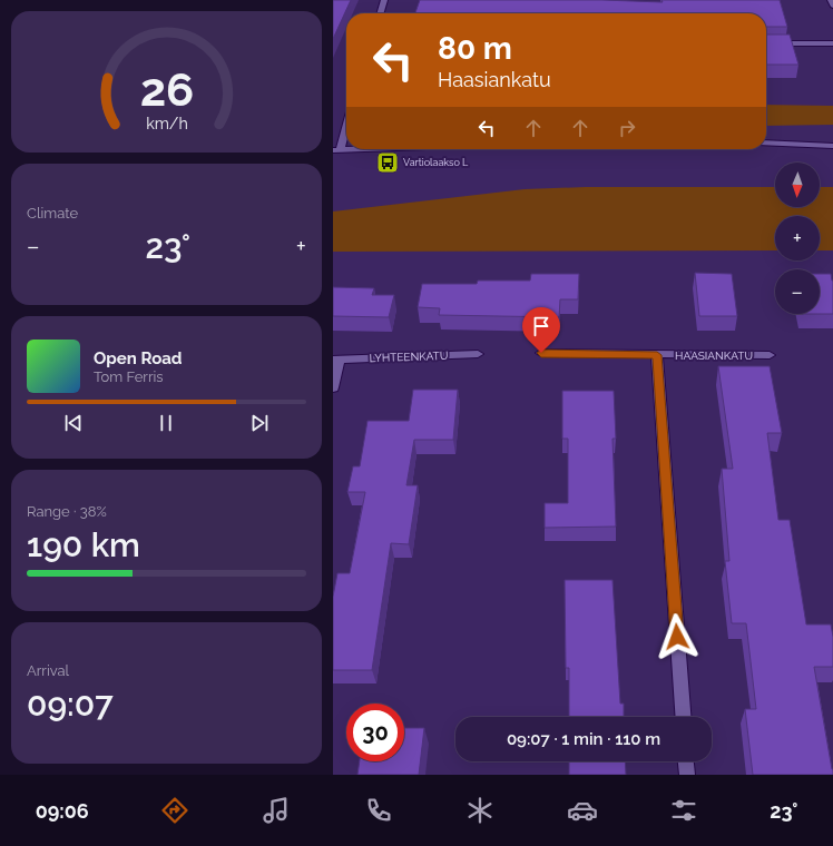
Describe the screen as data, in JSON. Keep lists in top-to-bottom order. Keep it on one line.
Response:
{"streets":{"street":["HAASIANKATU","LYHTEENKATU"]},"places":{"bus stop":["Vartiolaakso L"]},"north":"bottom","page":{"turn":["80 m","Haasiankatu"],"map_buttons":["+","−"],"tile":["Climate",["Range · 38%","190 km"],["Arrival","09:07"]],"heat":["−","23°","+"],"song":["Open Road","Tom Ferris"],"limit":"30","trip":"09:07 · 1 min · 110 m","tabs":["09:06","23°"],"gauge":["26","km/h"]}}
